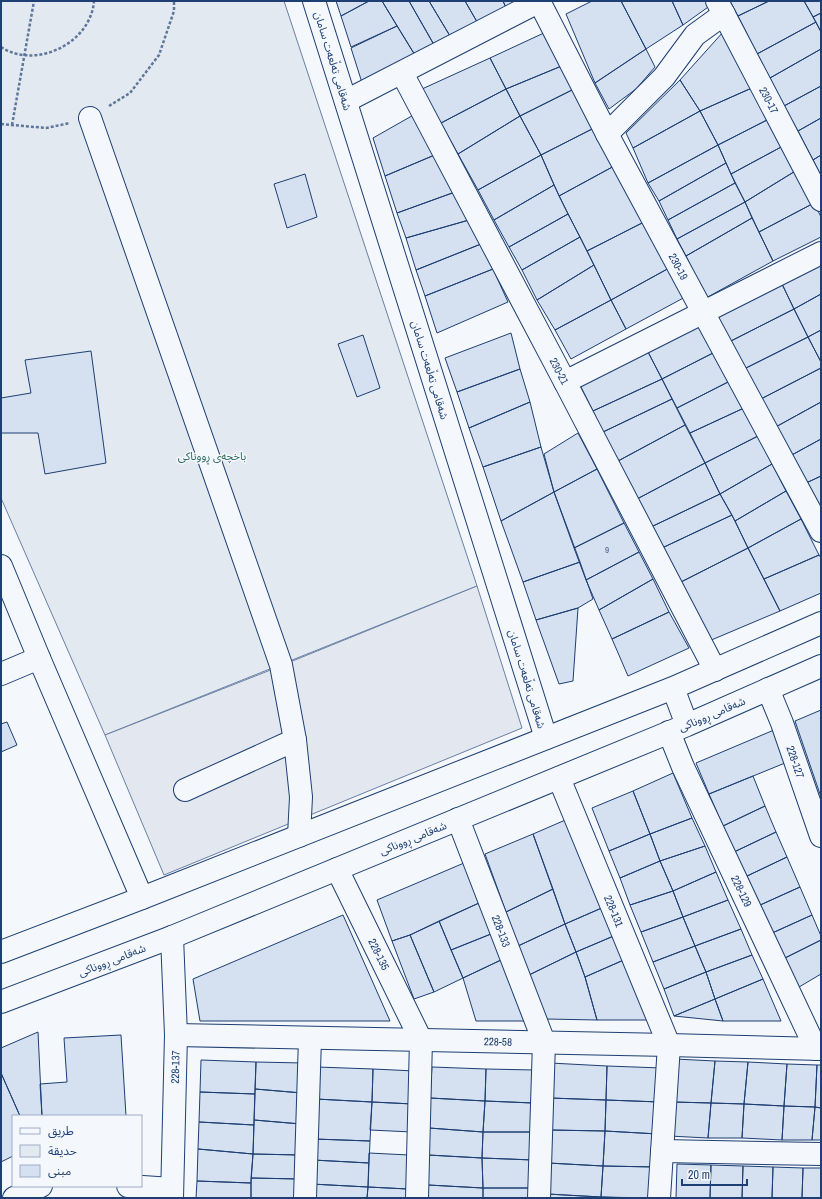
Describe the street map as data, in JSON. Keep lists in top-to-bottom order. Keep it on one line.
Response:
{"streets":{"street":["شەقامی تەڵعەت سامان","230-17","230-19","230-21","شەقامی ڕووناکی","228-127","228-129","228-131","228-133","228-135","228-58","228-137"]},"crossings":[["شەقامی ڕووناکی","228-127"],["شەقامی ڕووناکی","228-129"],["شەقامی ڕووناکی","228-131"],["شەقامی ڕووناکی","228-133"],["شەقامی ڕووناکی","228-135"],["شەقامی ڕووناکی","228-137"],["228-129","228-58"],["228-131","228-58"],["228-133","228-58"],["228-135","228-58"],["228-58","228-137"]],"parks":["باخچەی ڕووناکی"],"house_numbers":["9"],"legend":["طريق","حديقة","مبنى"],"scale_bar":"20 m"}
